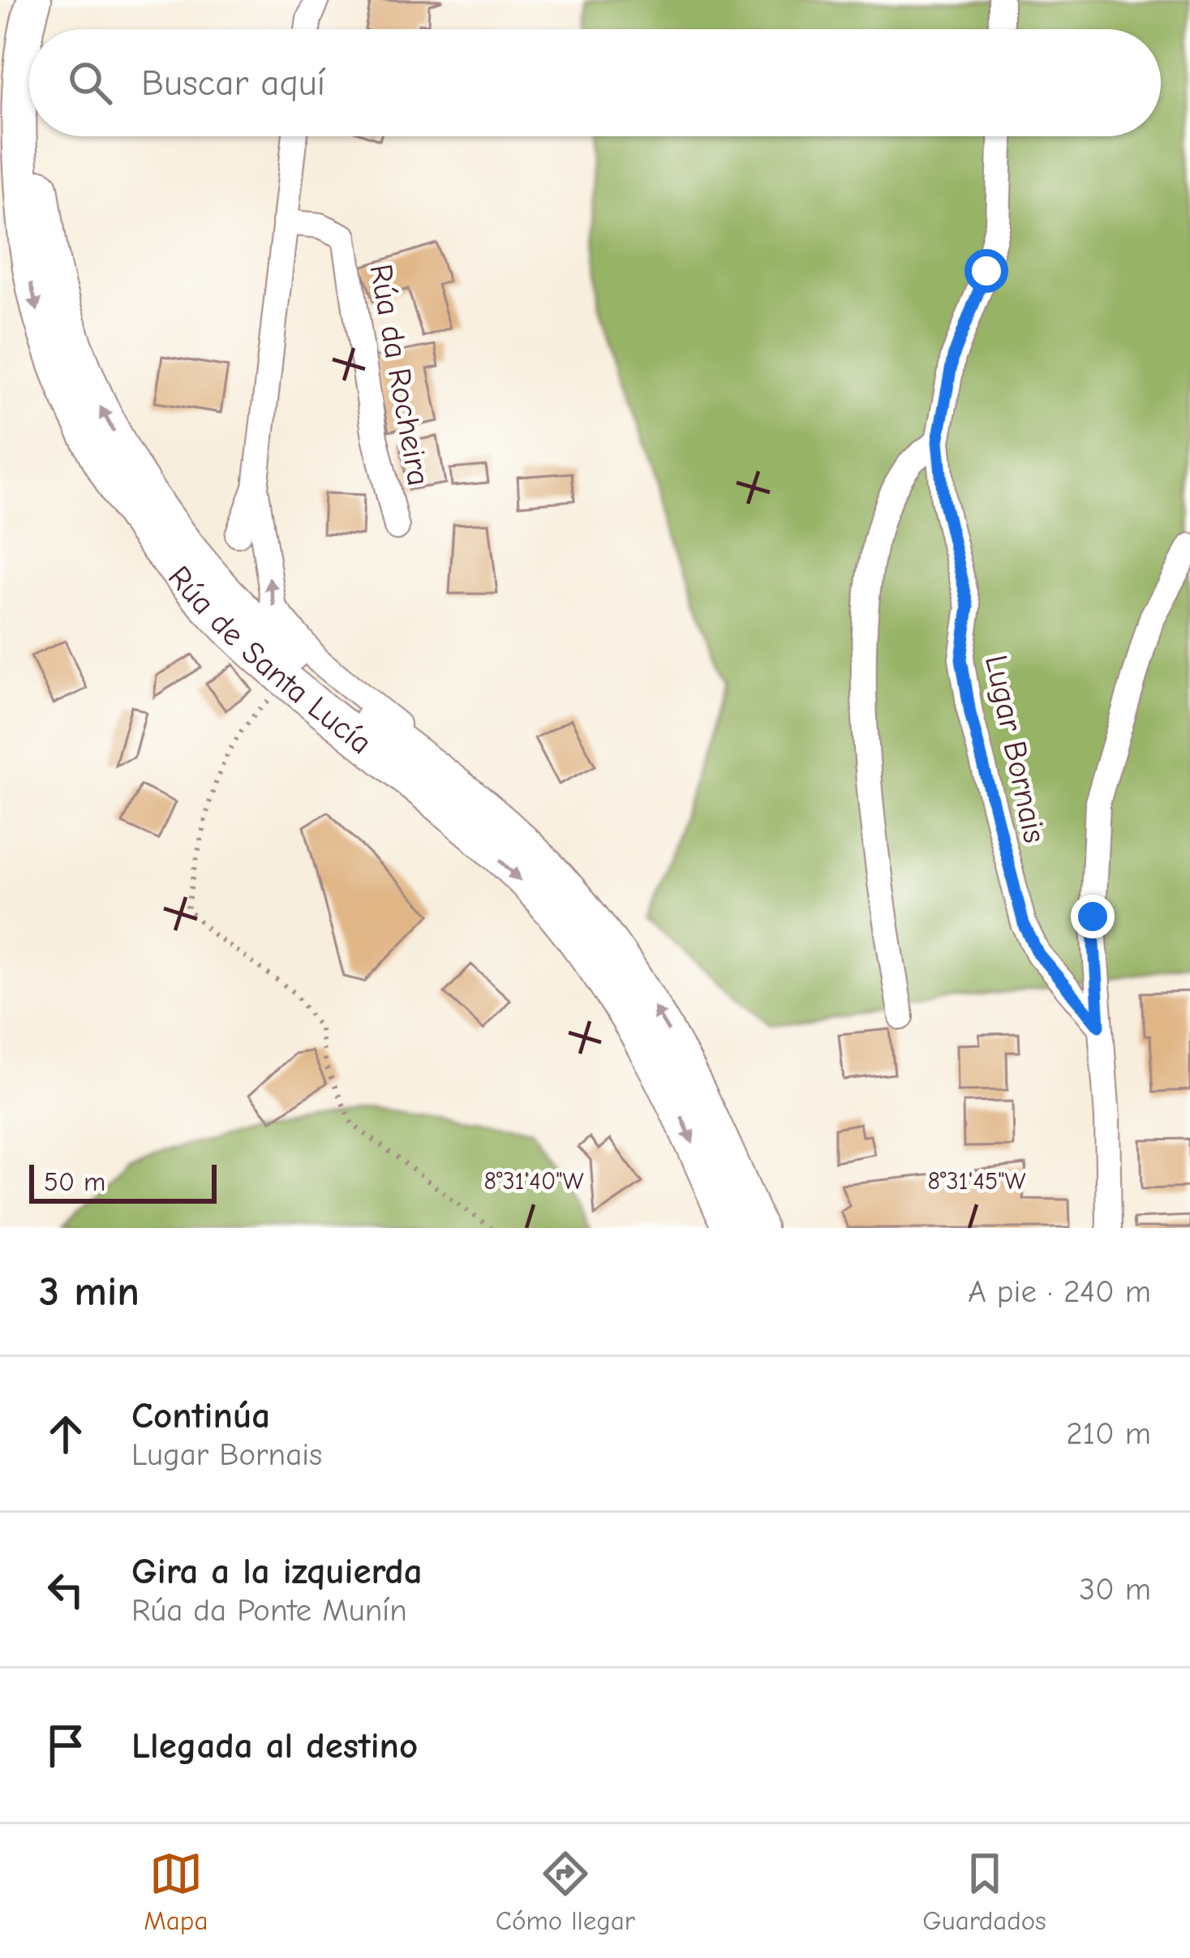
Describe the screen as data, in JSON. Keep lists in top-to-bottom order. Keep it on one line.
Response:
{"streets":{"highway":["Rúa de Santa Lucía"],"street":["Rúa da Rocheira","Lugar Bornais"]},"scale_bar":"50 m","page":{"search":"Buscar aquí","scale":"50 m","heading":["3 min","A pie · 240 m"],"list":[["Continúa","Lugar Bornais","210 m"],["Gira a la izquierda","Rúa da Ponte Munín","30 m"],"Llegada al destino"],"nav":["Mapa","Cómo llegar","Guardados"]},"coordinates":["8°31'40\"W","8°31'45\"W"]}
